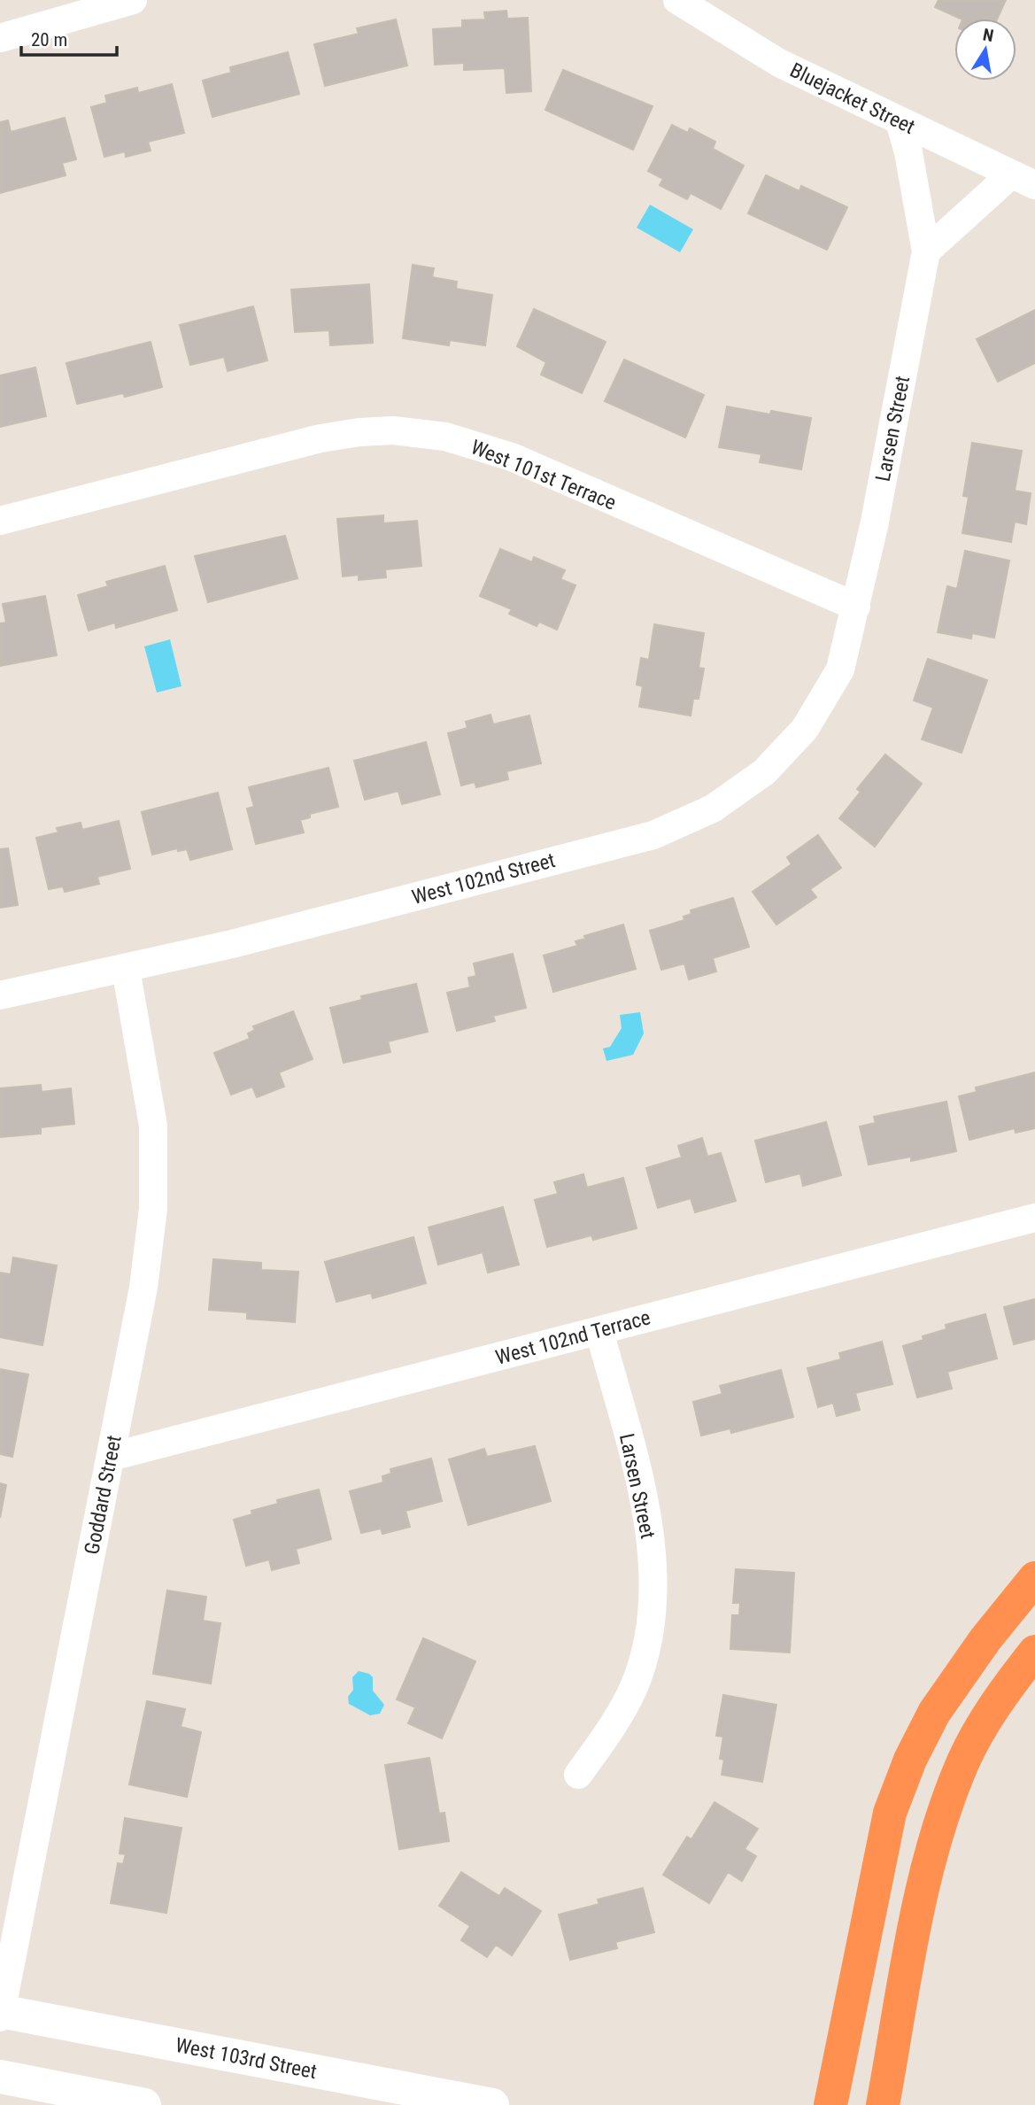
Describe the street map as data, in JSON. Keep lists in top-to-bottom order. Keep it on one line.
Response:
{"streets":{"main road":["West 103rd Street"],"street":["Bluejacket Street","Larsen Street","West 101st Terrace","West 102nd Street","West 102nd Terrace","Goddard Street"]},"crossings":[["Bluejacket Street","Larsen Street"],["Larsen Street","West 101st Terrace"],["Larsen Street","West 102nd Street"],["Larsen Street","West 102nd Terrace"],["West 101st Terrace","West 102nd Street"],["West 102nd Street","Goddard Street"],["West 102nd Terrace","Goddard Street"],["Goddard Street","West 103rd Street"]],"scale_bar":"20 m","north":"top"}
